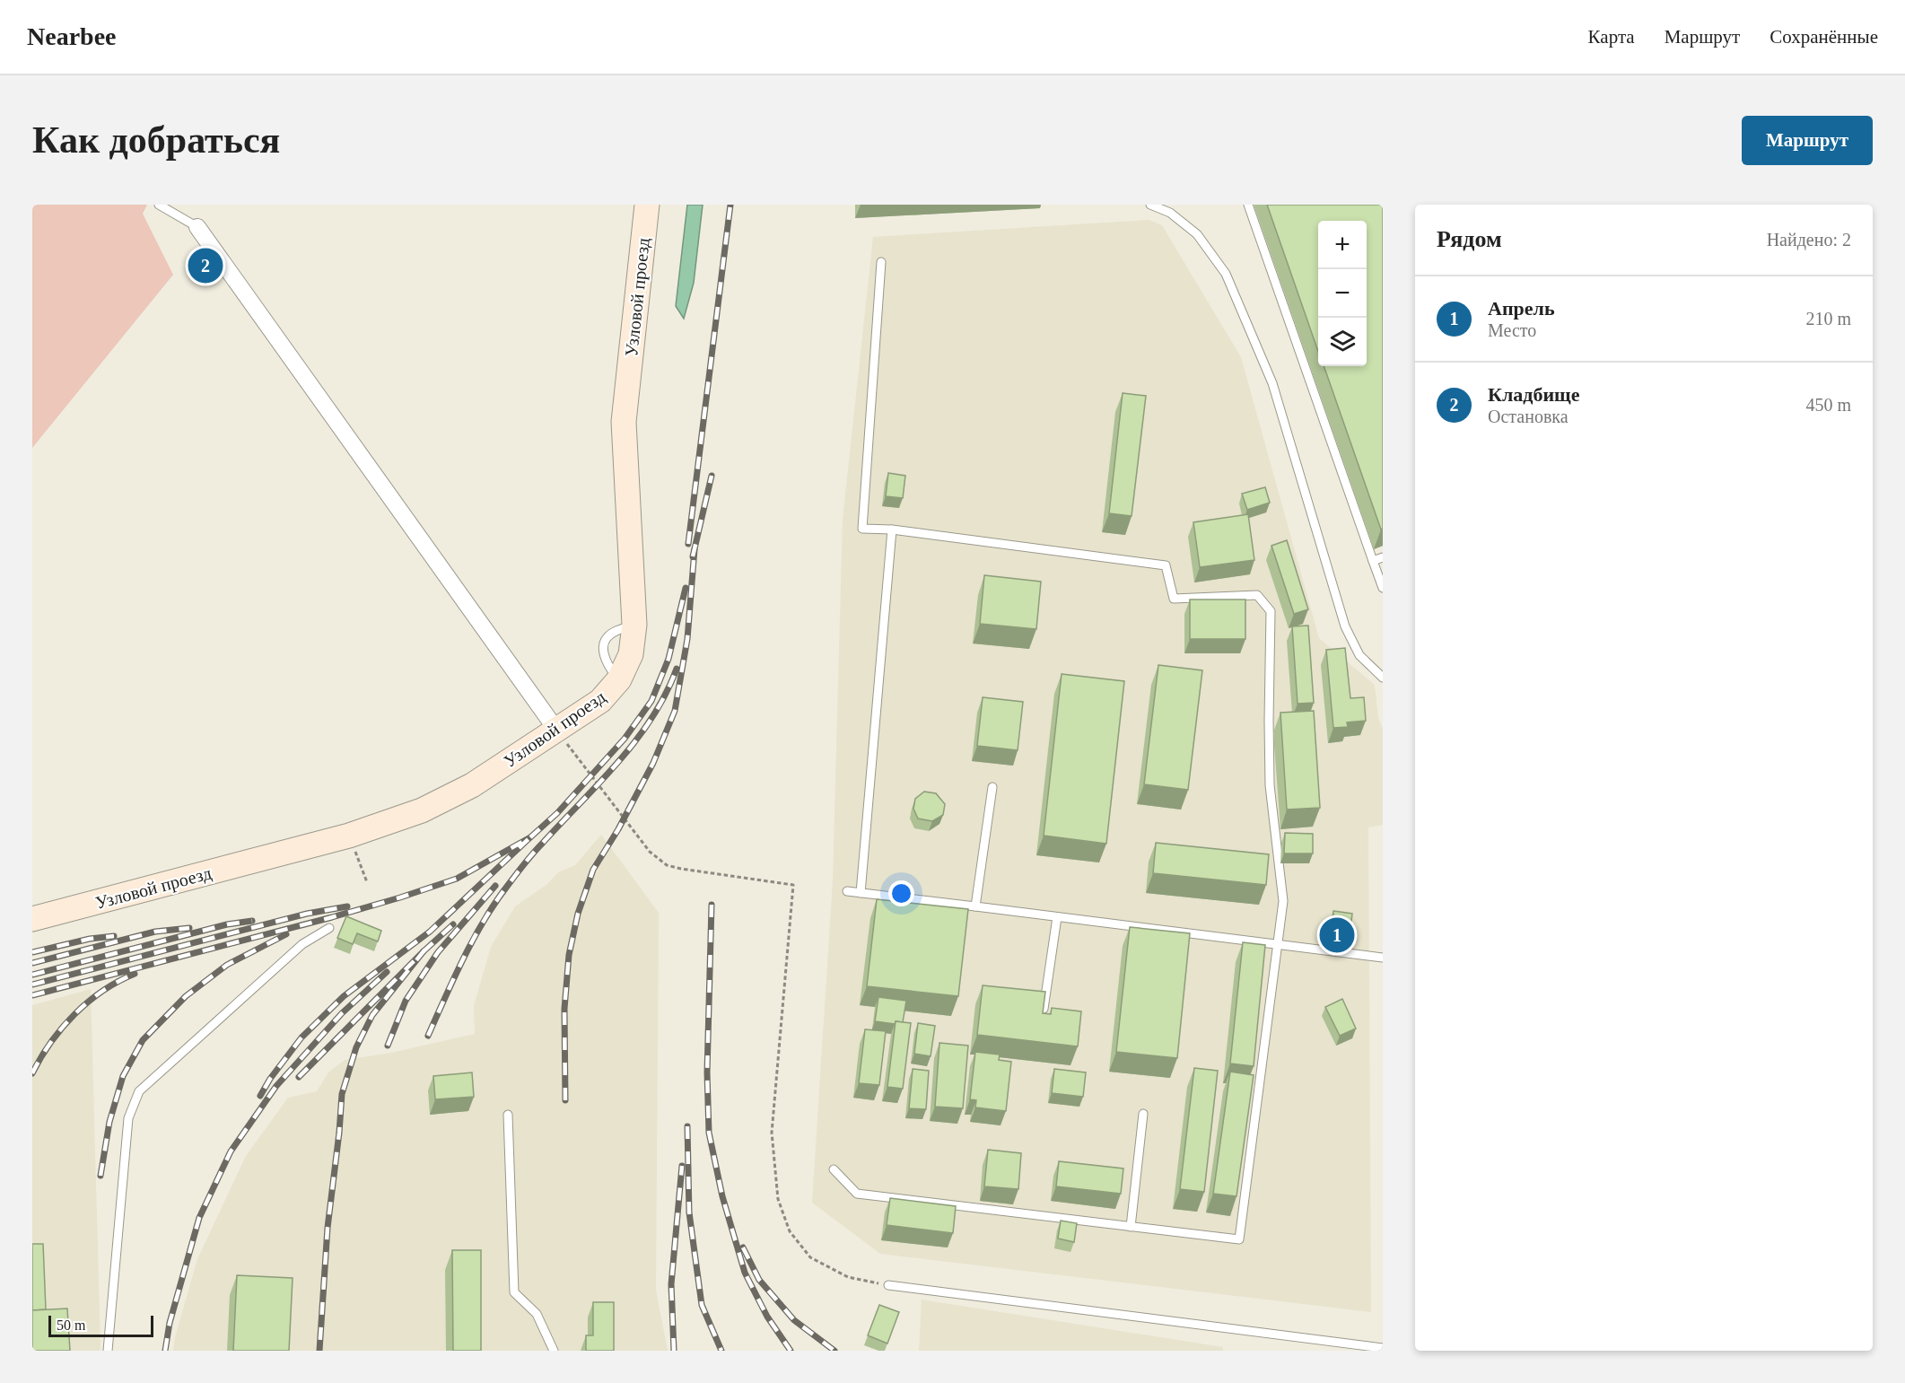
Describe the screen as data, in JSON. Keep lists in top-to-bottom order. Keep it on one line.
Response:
{"streets":{"street":["Узловой проезд"]},"scale_bar":"50 m","page":{"header":"Nearbee","nav":["Карта","Маршрут","Сохранённые"],"buttons":"Маршрут","title":"Как добраться","heading":["Рядом","Найдено: 2"],"map_buttons":["+","−"],"pins":["2","1"],"list":[{"mark":"1","name":"Апрель","note":"Место","value":"210 m"},{"mark":"2","name":"Кладбище","note":"Остановка","value":"450 m"}],"scale":"50 m"}}
